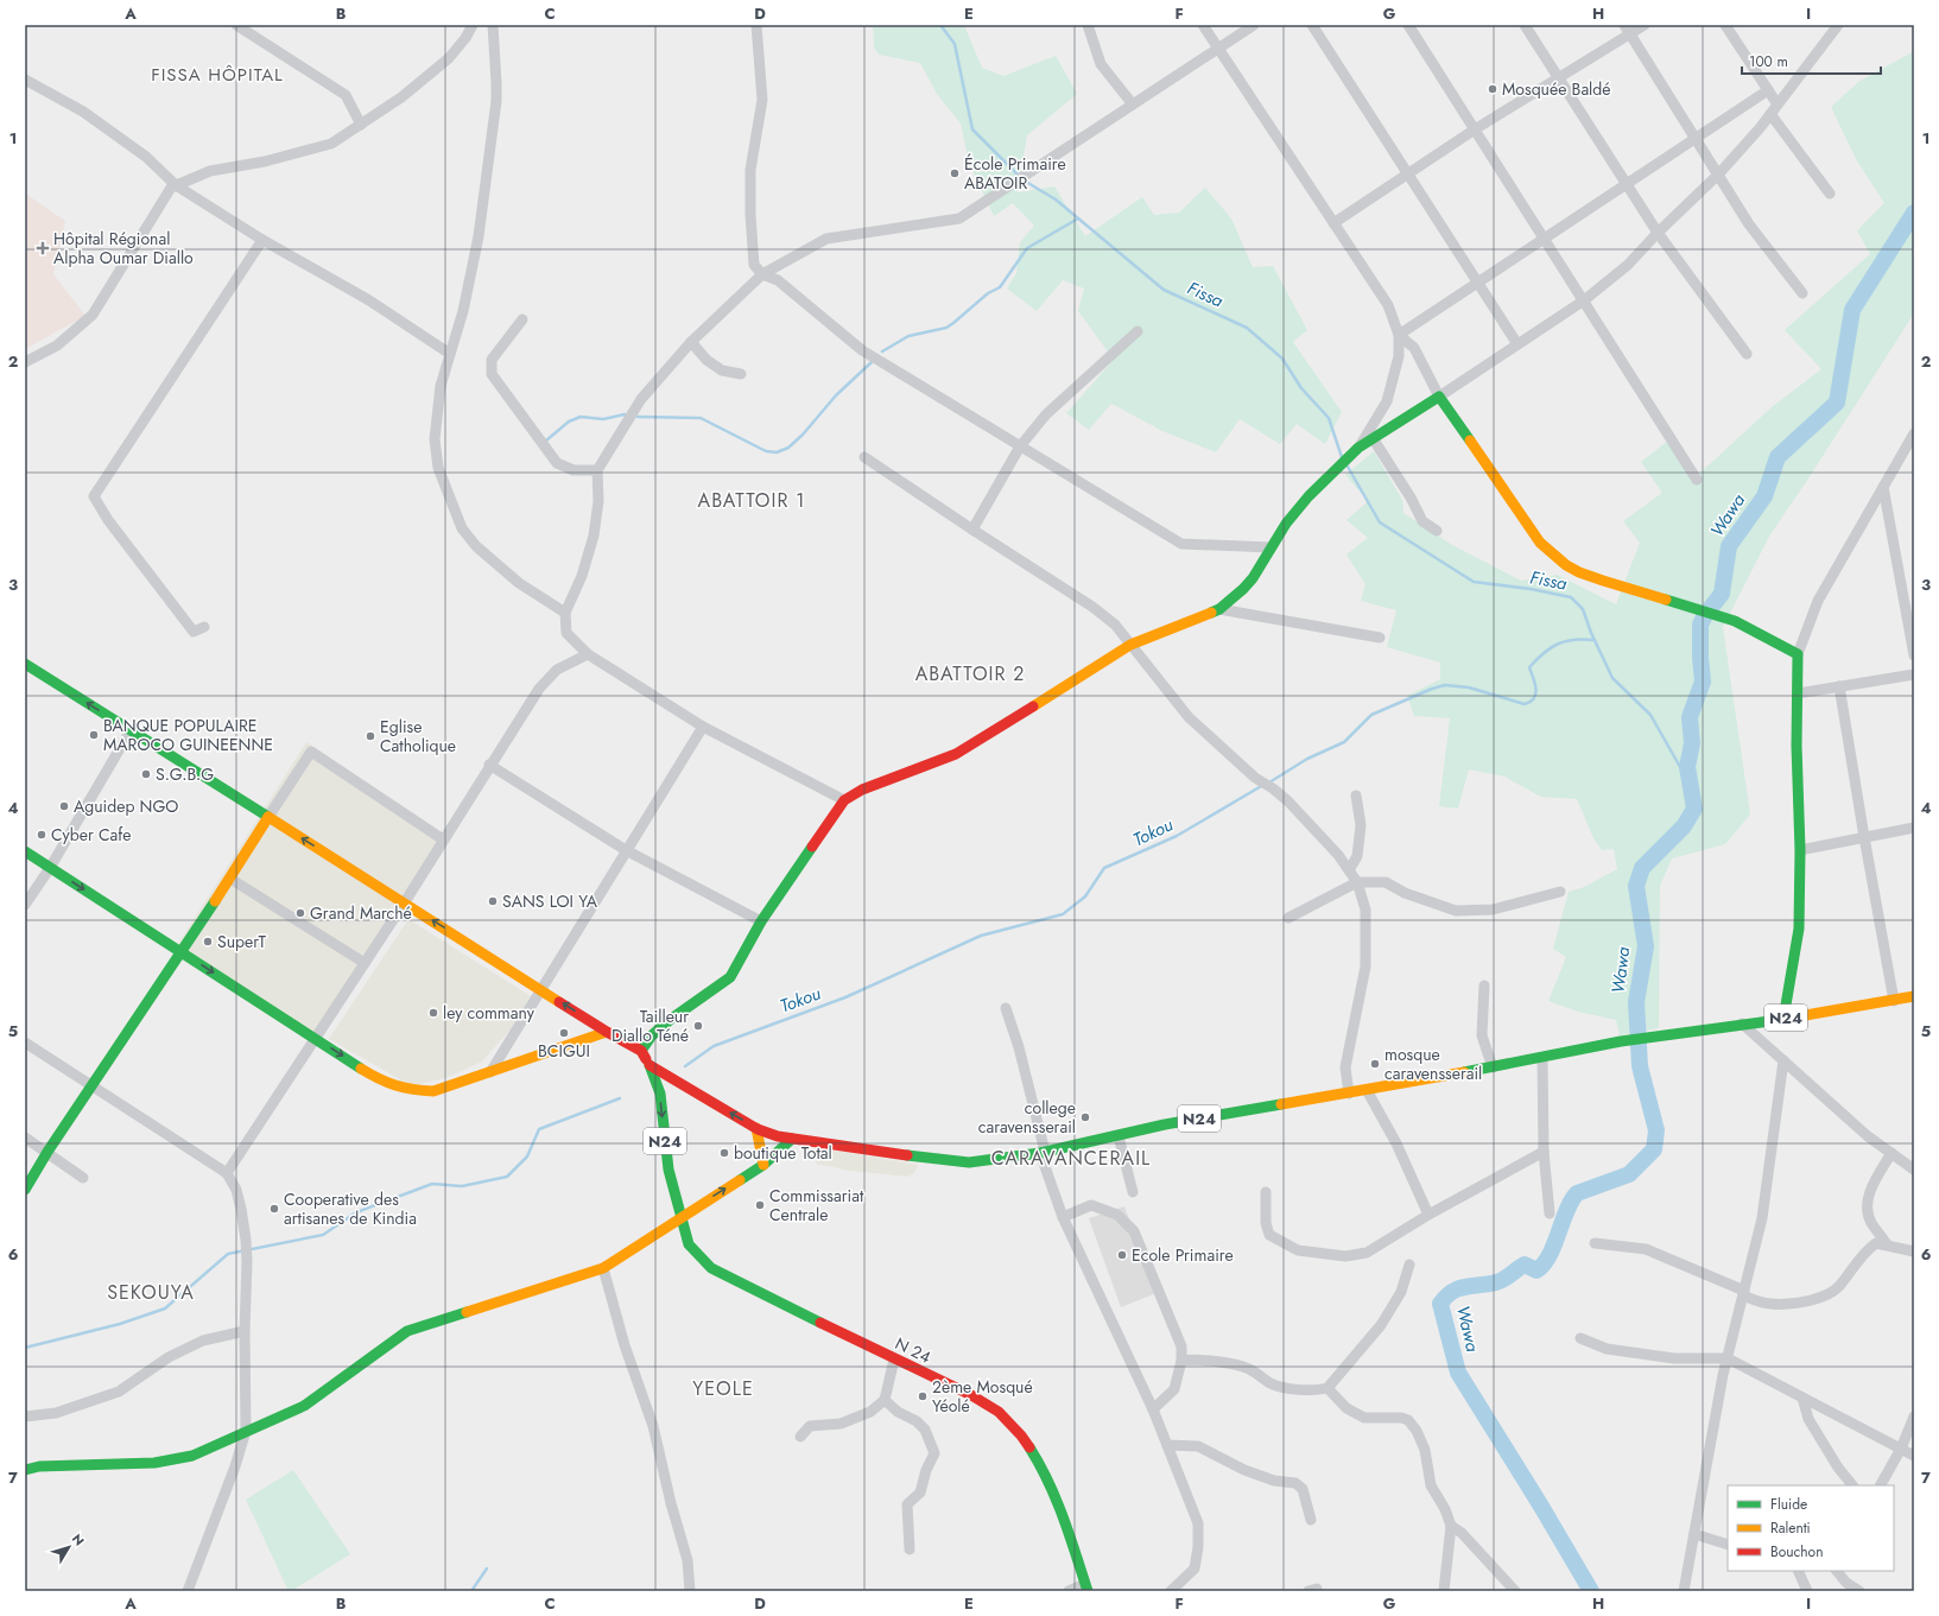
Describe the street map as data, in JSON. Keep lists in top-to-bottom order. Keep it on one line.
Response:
{"streets":{"main road":["N24","N 24"]},"crossings":[["N24","N 24"]],"districts":["FISSA HÔPITAL","ABATTOIR 1","ABATTOIR 2","CARAVANCERAIL","SEKOUYA","YEOLE"],"water":["Fissa","Wawa","Tokou"],"places":{"other":["Mosquée Baldé","École Primaire ABATOIR","BANQUE POPULAIRE MAROCO GUINEENNE","Eglise Catholique","S.G.B.G","Aguidep NGO","Cyber Cafe","SANS LOI YA","Grand Marché","SuperT","ley commany","Tailleur Diallo Téné","BCIGUI","mosque caravensserail","college caravensserail","boutique Total","Commissariat Centrale","Cooperative des artisanes de Kindia","Ecole Primaire","2ème Mosqué Yéolé"],"health":["Hôpital Régional Alpha Oumar Diallo"]},"legend":["Fluide","Ralenti","Bouchon"],"scale_bar":"100 m","north":"top right","grid":{"columns":["A","B","C","D","E","F","G","H","I"],"rows":["1","2","3","4","5","6","7"]}}
